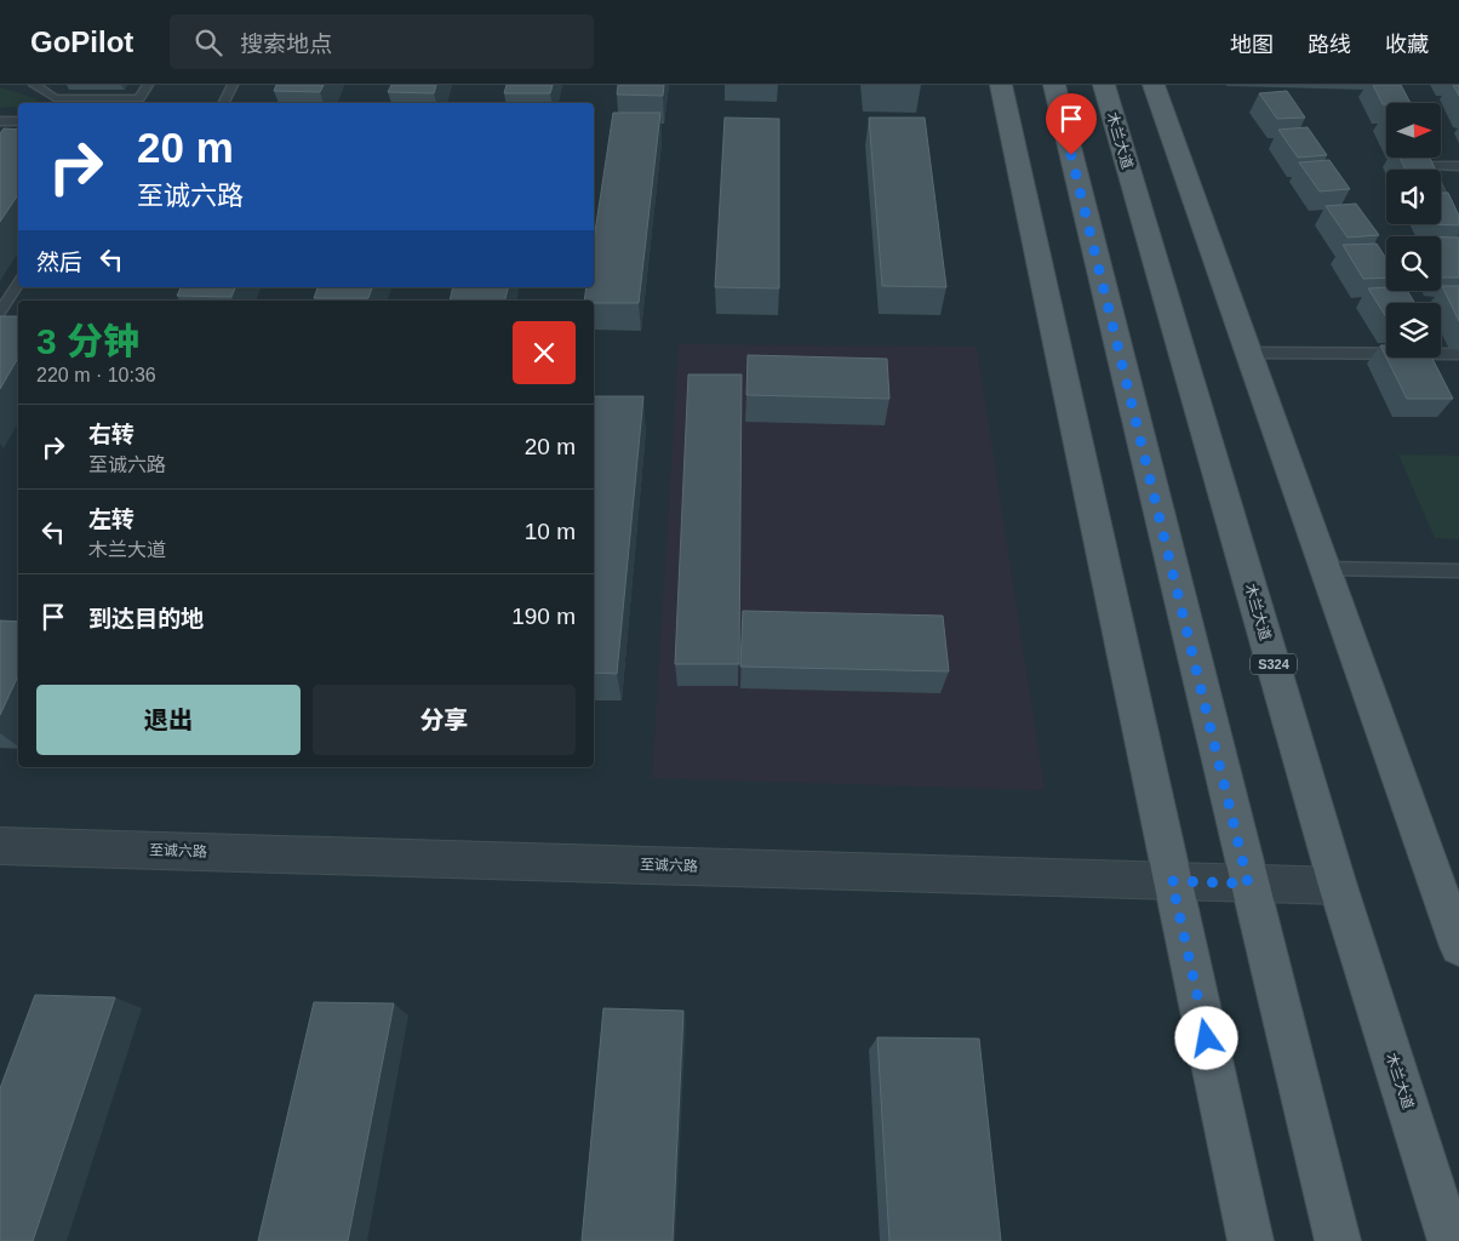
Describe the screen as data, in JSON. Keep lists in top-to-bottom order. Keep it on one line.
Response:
{"streets":{"main road":["木兰大道","S324"],"street":["至诚六路"]},"crossings":[["木兰大道","至诚六路"]],"north":"right","page":{"header":"GoPilot","search":"搜索地点","nav":["地图","路线","收藏"],"turn":["20 m","至诚六路"],"then":"然后","heading":["3 分钟","220 m · 10:36"],"list":[{"name":"右转","note":"至诚六路","value":"20 m"},{"name":"左转","note":"木兰大道","value":"10 m"},{"name":"到达目的地","value":"190 m"}],"buttons":["退出","分享"]}}
